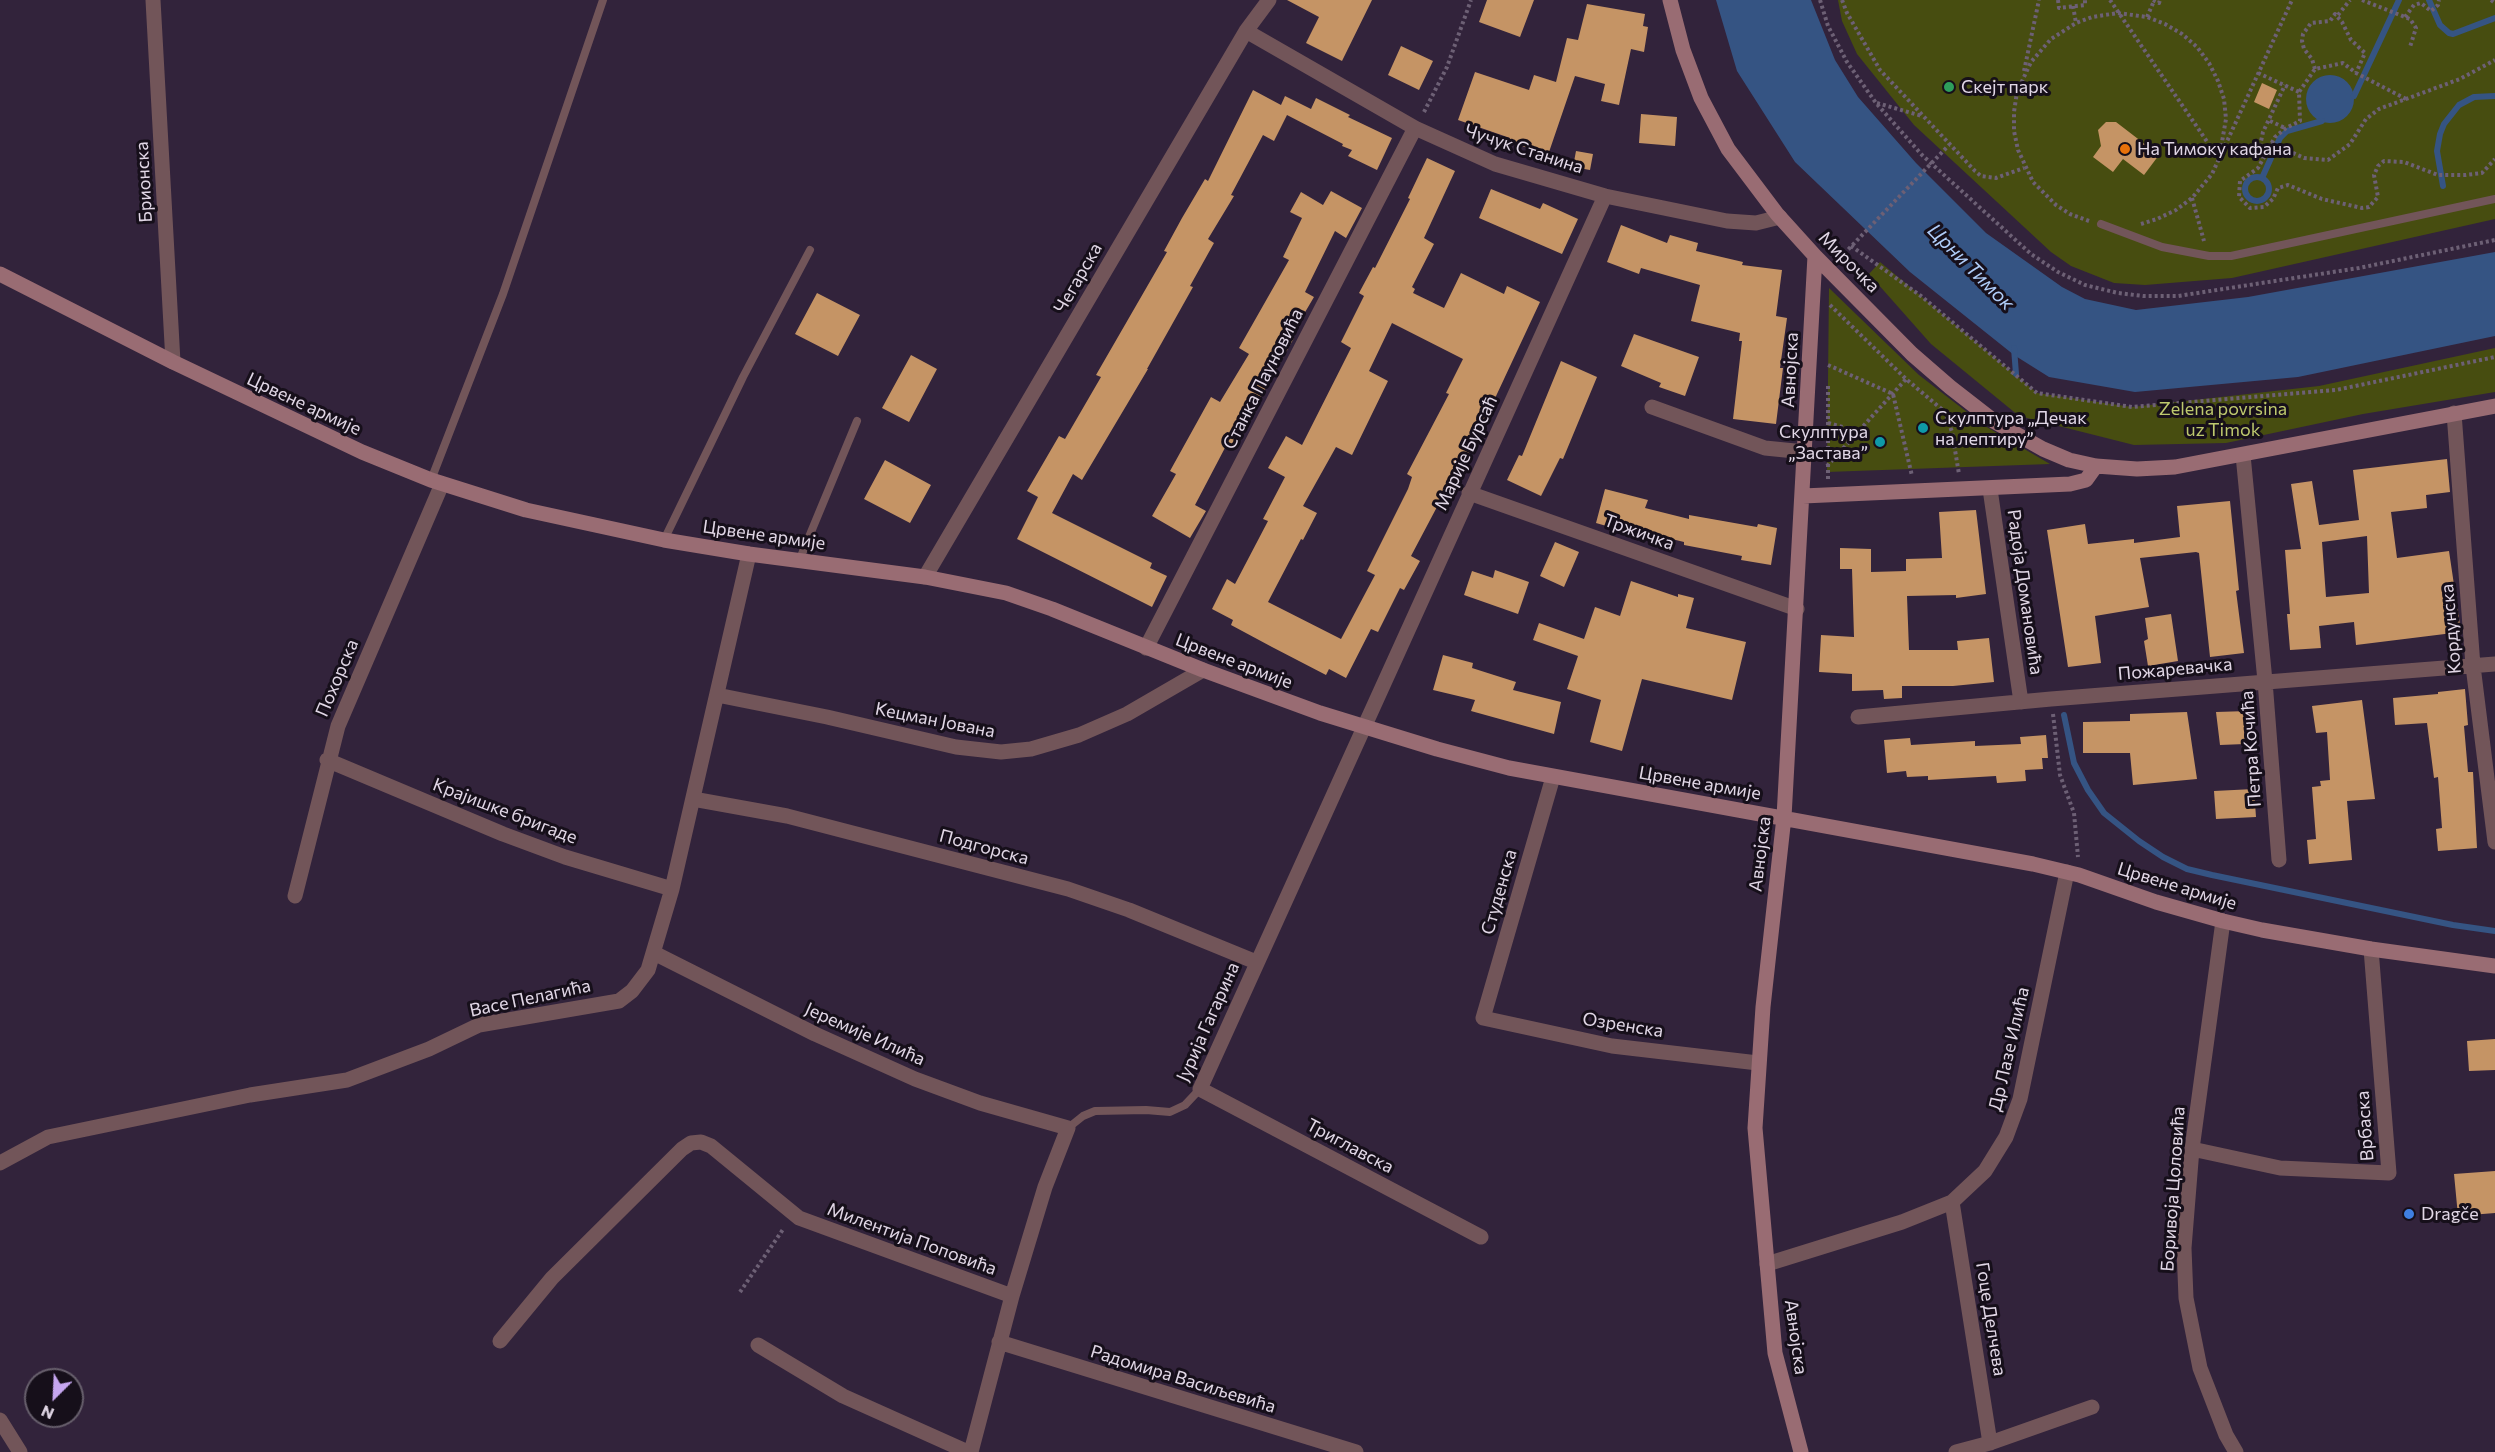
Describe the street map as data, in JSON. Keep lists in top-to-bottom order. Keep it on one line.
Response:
{"streets":{"main road":["Мирочка","Авнојска","Црвене армије"],"street":["Чучук Станина","Брионска","Чегарска","Станка Пауновића","Марије Бурсаћ","Тржичка","Радоја Домановића","Кордунска","Пожаревачка","Похорска","Кецман Јована","Петра Кочића","Крајишке бригаде","Подгорска","Студенска","Васе Пелагића","Јурија Гагарина","Озренска","Јеремије Илића","Др Лазе Илића","Врбаска","Триглавска","Боривоја Цоловића","Милентија Поповића","Гоце Делчева","Радомира Васиљевића"]},"crossings":[["Чучук Станина","Мирочка"],["Чучук Станина","Чегарска"],["Чучук Станина","Станка Пауновића"],["Чучук Станина","Марије Бурсаћ"],["Брионска","Црвене армије"],["Мирочка","Авнојска"],["Мирочка","Кордунска"],["Мирочка","Петра Кочића"],["Чегарска","Црвене армије"],["Авнојска","Црвене армије"],["Авнојска","Тржичка"],["Авнојска","Озренска"],["Авнојска","Др Лазе Илића"],["Станка Пауновића","Црвене армије"],["Црвене армије","Марије Бурсаћ"],["Црвене армије","Похорска"],["Црвене армије","Кецман Јована"],["Црвене армије","Студенска"],["Црвене армије","Васе Пелагића"],["Црвене армије","Јурија Гагарина"],["Црвене армије","Др Лазе Илића"],["Црвене армије","Врбаска"],["Црвене армије","Боривоја Цоловића"],["Марије Бурсаћ","Тржичка"],["Марије Бурсаћ","Јурија Гагарина"],["Радоја Домановића","Пожаревачка"],["Кордунска","Пожаревачка"],["Пожаревачка","Петра Кочића"],["Похорска","Крајишке бригаде"],["Кецман Јована","Васе Пелагића"],["Крајишке бригаде","Васе Пелагића"],["Подгорска","Васе Пелагића"],["Подгорска","Јурија Гагарина"],["Студенска","Озренска"],["Васе Пелагића","Јеремије Илића"],["Јурија Гагарина","Јеремије Илића"],["Јурија Гагарина","Триглавска"],["Др Лазе Илића","Гоце Делчева"],["Врбаска","Боривоја Цоловића"]],"water":["Црни Тимок"],"parks":["Zelena povrsina uz Timok"],"places":["Скејт парк","На Тимоку кафана","Скулптура „Дечак на лептиру”","Скулптура „Застава”","Dragče"],"north":"bottom left"}
